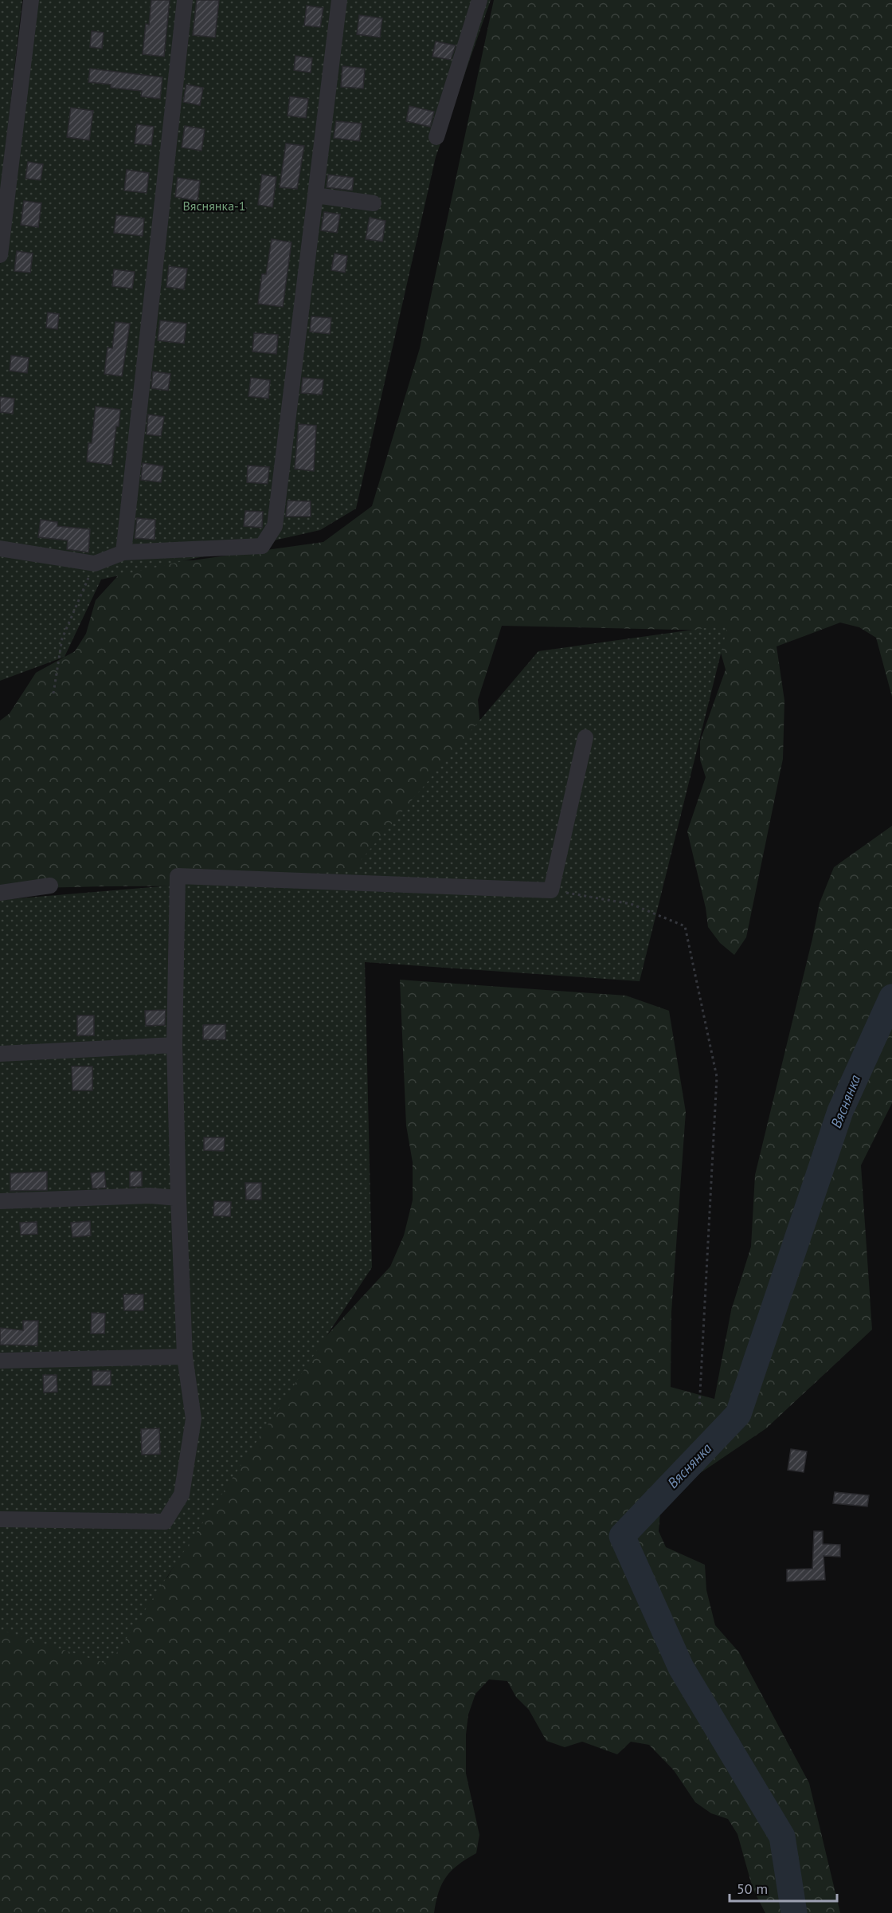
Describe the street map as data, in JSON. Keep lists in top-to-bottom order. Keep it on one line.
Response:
{"water":["Вяснянка"],"parks":["Вяснянка-1"],"scale_bar":"50 m"}
